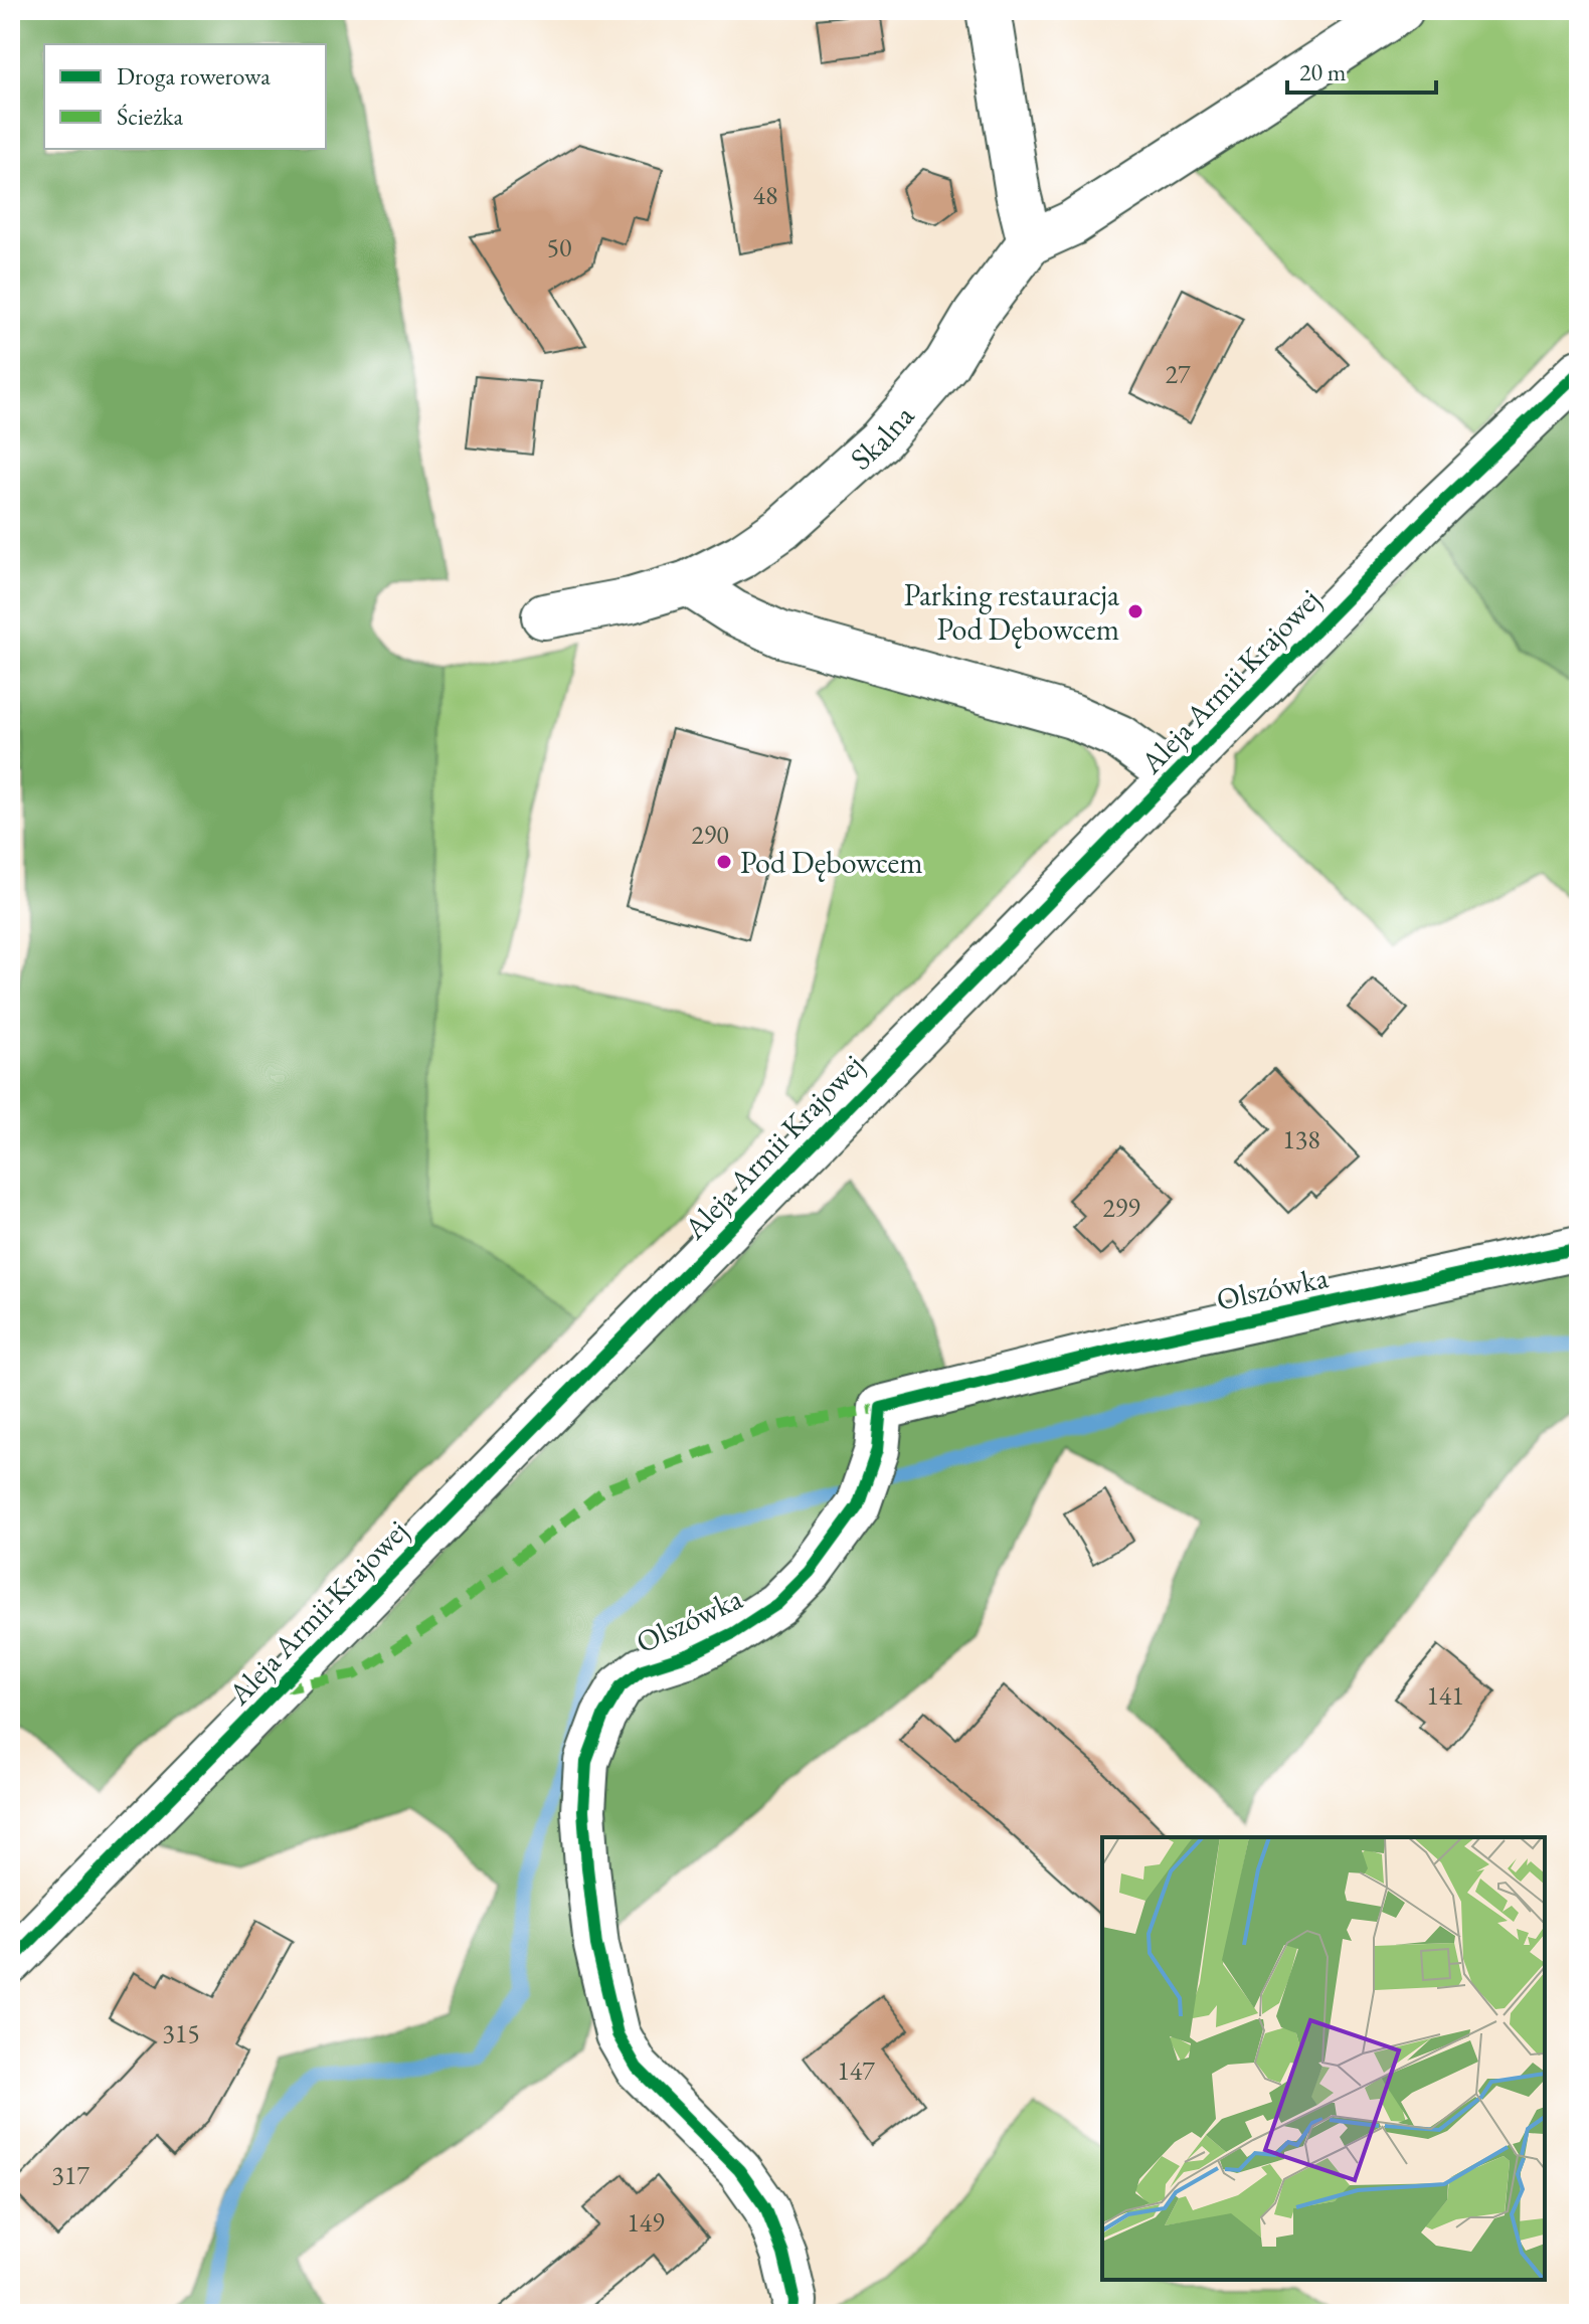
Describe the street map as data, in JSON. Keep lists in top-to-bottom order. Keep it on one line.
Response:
{"streets":{"street":["Skalna","Aleja Armii Krajowej","Olszówka"]},"places":["Parking restauracja Pod Dębowcem","Pod Dębowcem"],"house_numbers":["48","50","27","290","138","299","141","315","147","317","149"],"legend":["Droga rowerowa","Ścieżka"],"scale_bar":"20 m"}
